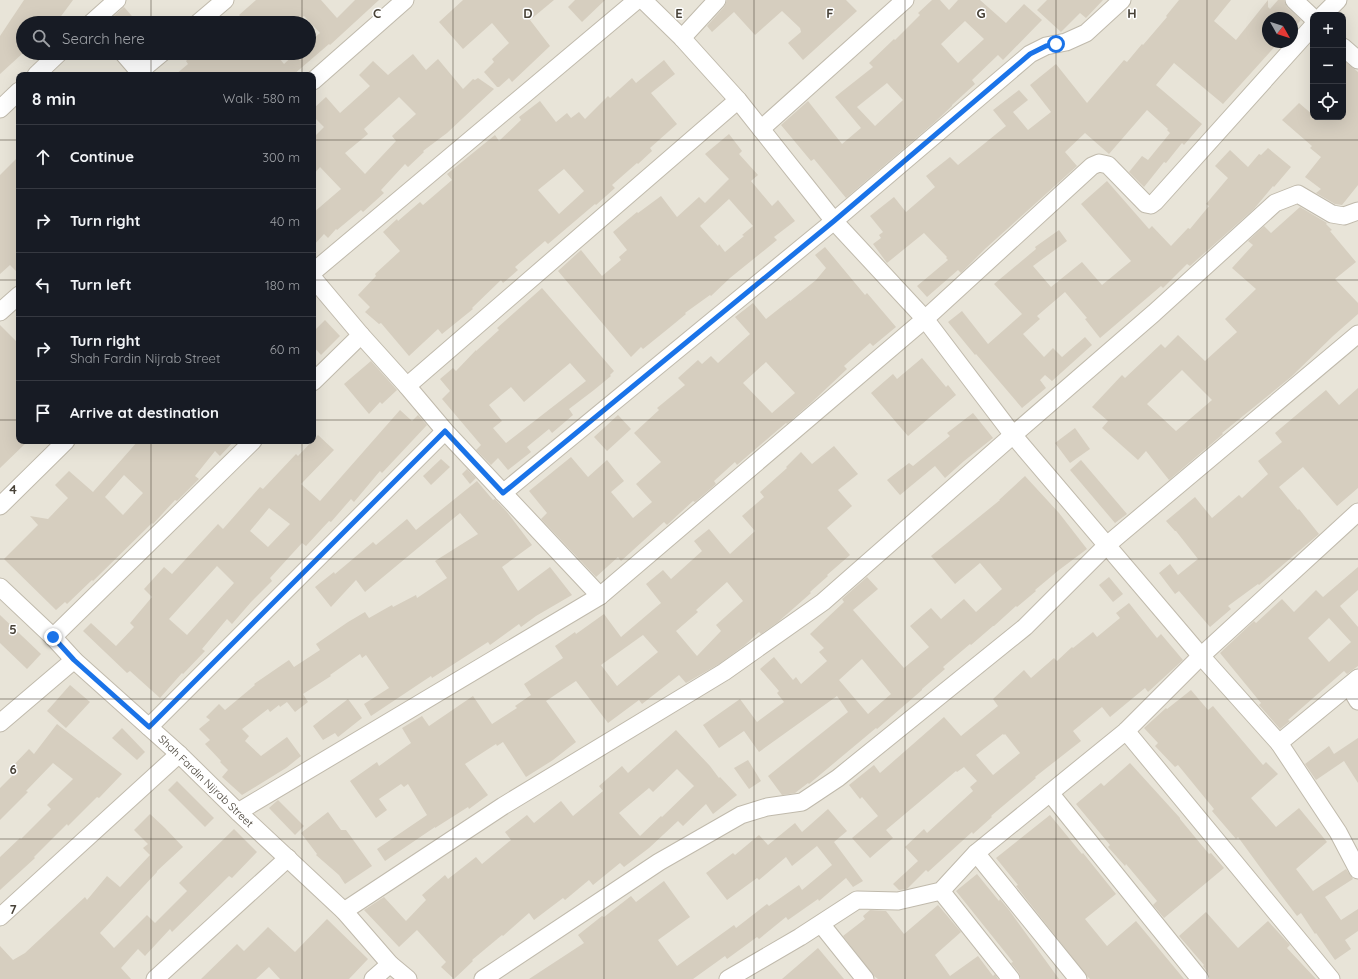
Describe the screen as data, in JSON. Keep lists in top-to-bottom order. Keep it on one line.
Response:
{"streets":{"street":["Shah Fardin Nijrab Street"]},"north":"bottom right","page":{"map_buttons":["+","−"],"search":"Search here","heading":["8 min","Walk · 580 m"],"list":[["Continue","300 m"],["Turn right","40 m"],["Turn left","180 m"],["Turn right","Shah Fardin Nijrab Street","60 m"],"Arrive at destination"]},"grid":{"columns":["C","D","E","F","G","H"],"rows":["4","5","6","7"]}}
